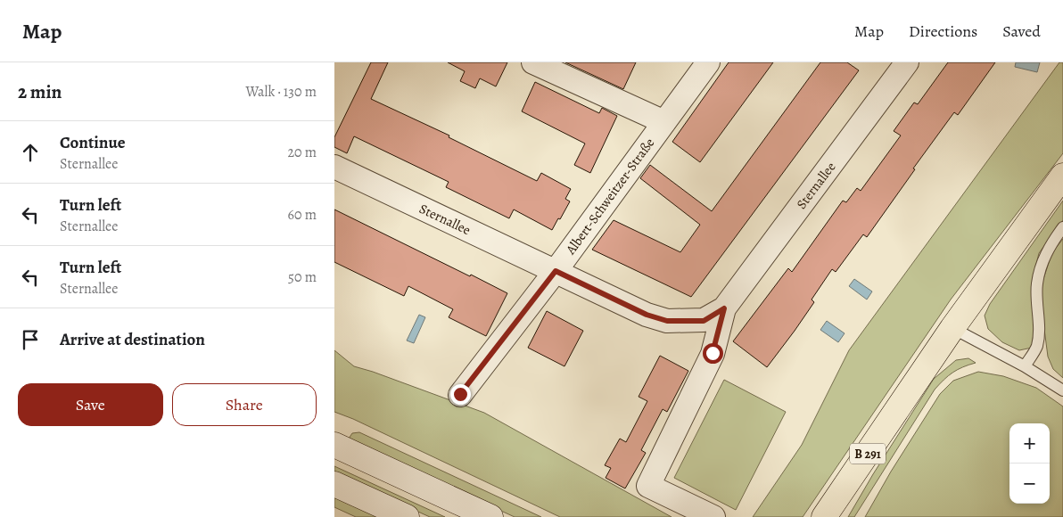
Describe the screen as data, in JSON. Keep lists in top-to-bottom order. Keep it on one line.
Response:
{"streets":{"main road":["B 291"],"street":["Sternallee","Albert-Schweitzer-Straße"]},"crossings":[["Sternallee","Albert-Schweitzer-Straße"]],"page":{"header":"Map","nav":["Map","Directions","Saved"],"heading":["2 min","Walk · 130 m"],"list":[["Continue","Sternallee","20 m"],["Turn left","Sternallee","60 m"],["Turn left","Sternallee","50 m"],"Arrive at destination"],"buttons":["Save","Share"],"map_buttons":["+","−"]}}
